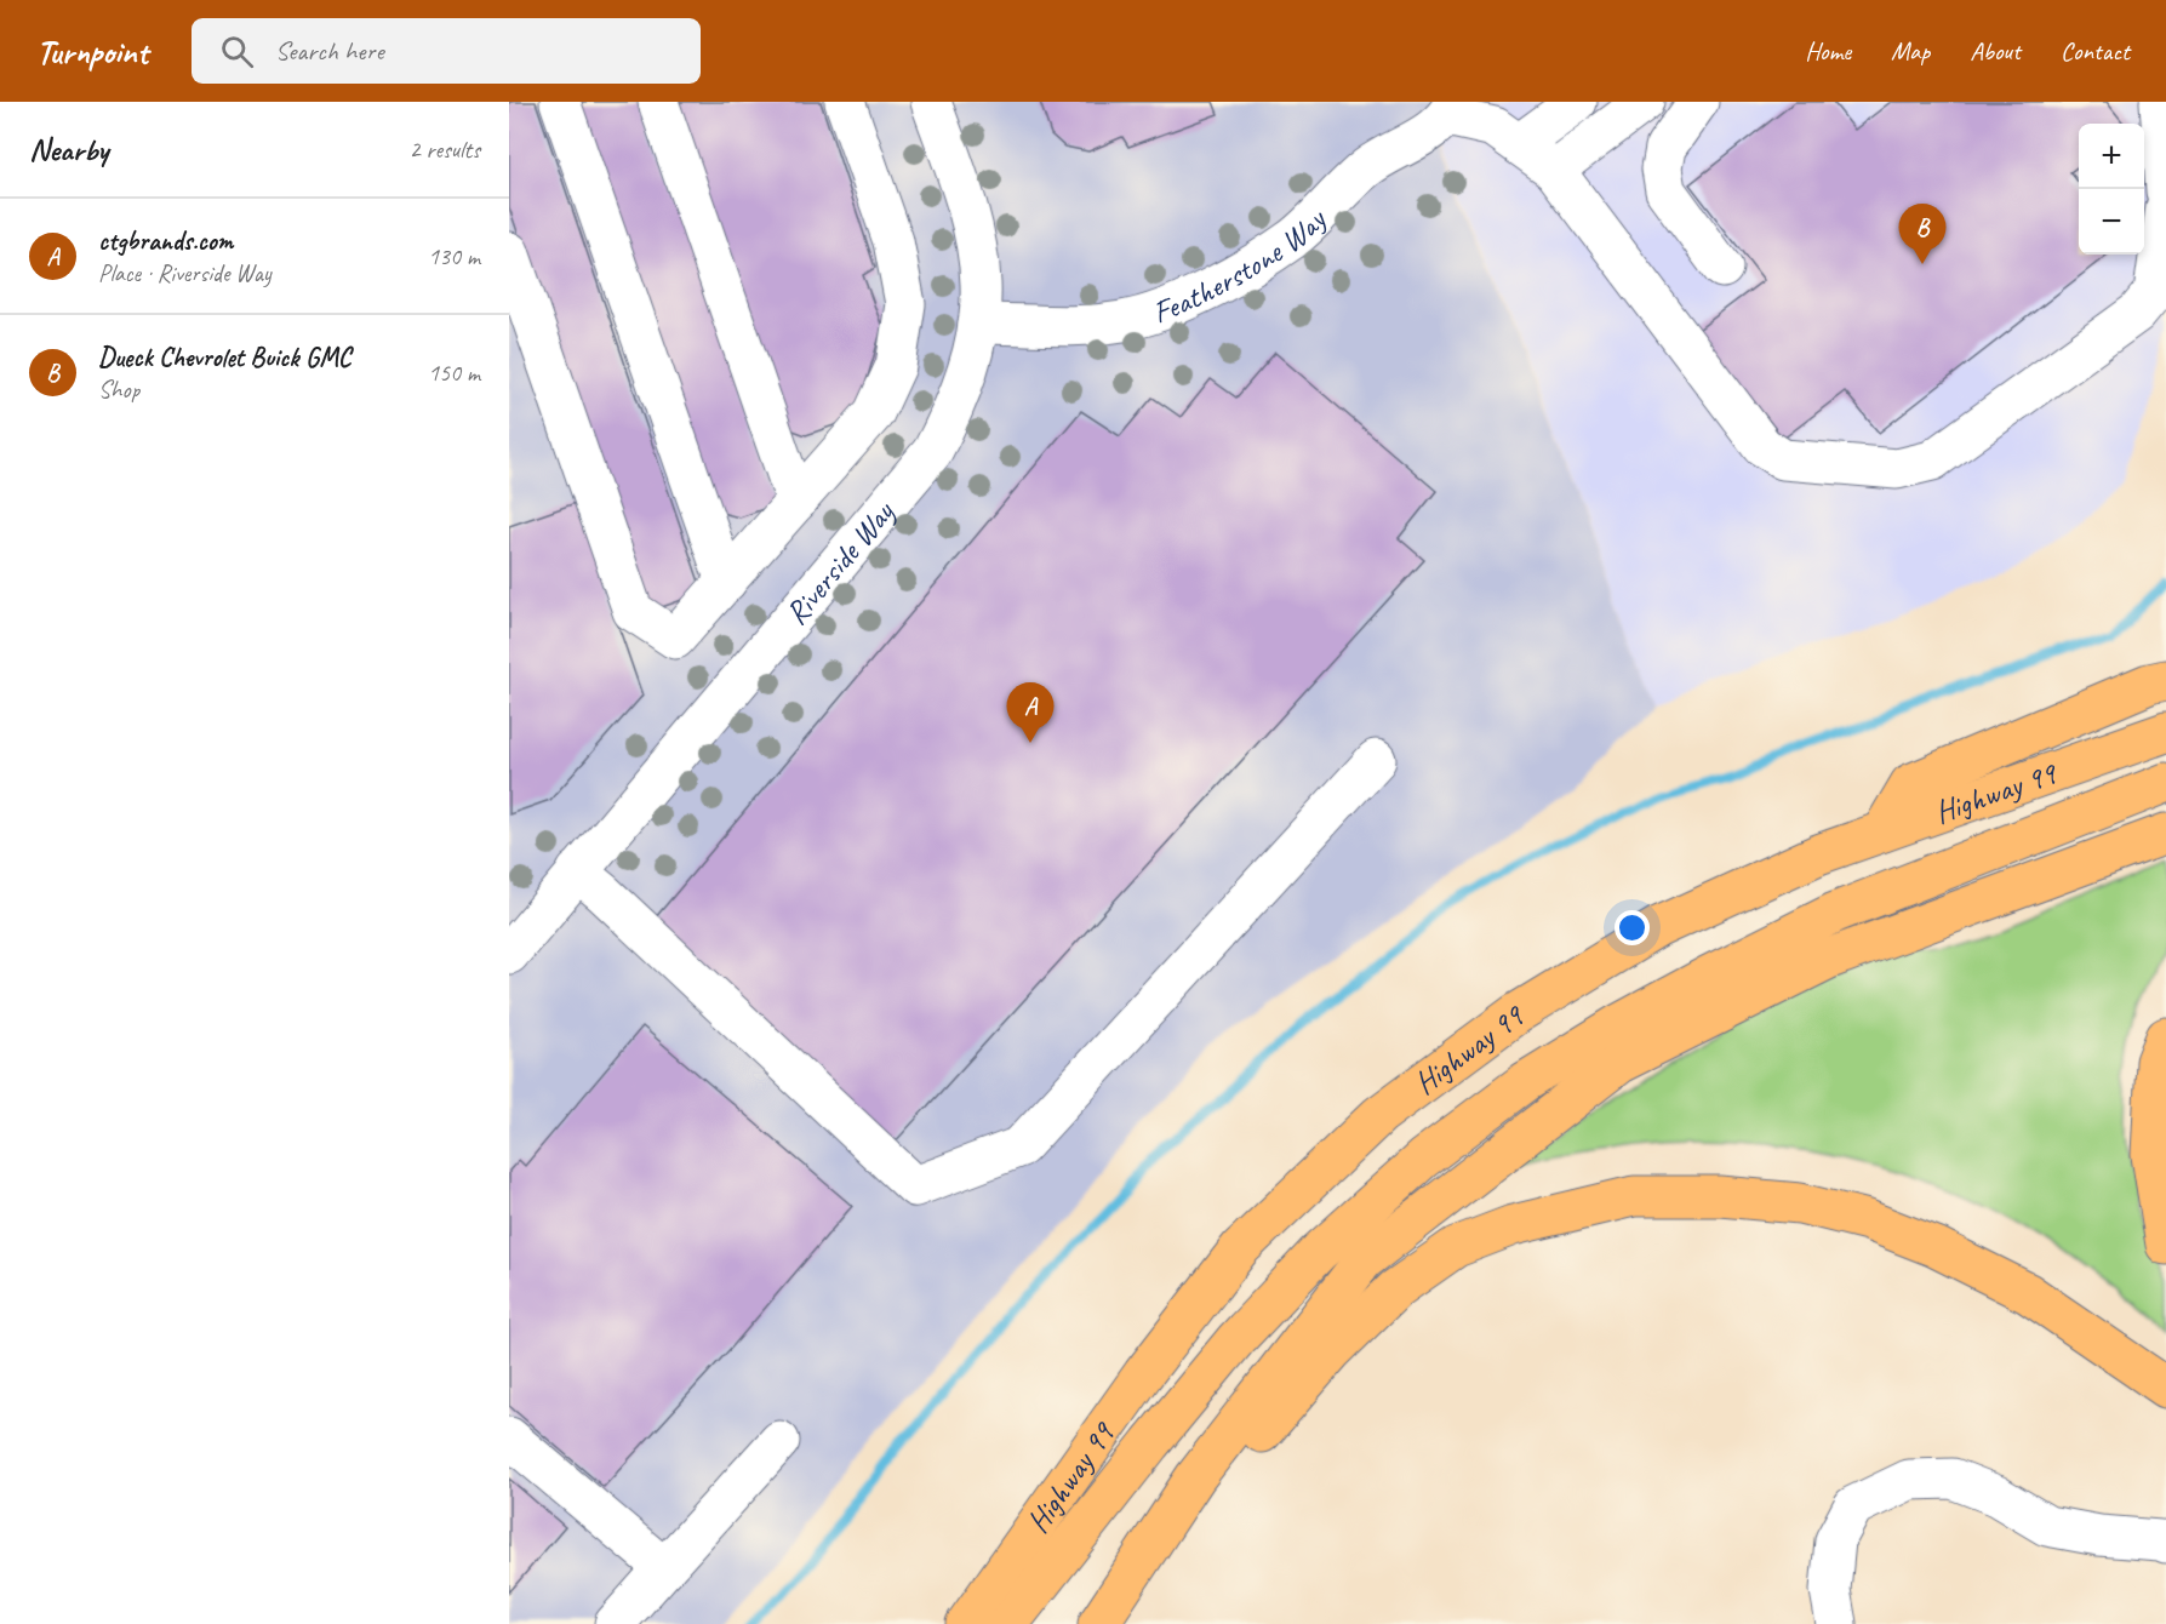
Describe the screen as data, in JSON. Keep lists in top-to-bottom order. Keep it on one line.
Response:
{"streets":{"highway":["Highway 99"],"street":["Featherstone Way","Riverside Way"]},"crossings":[["Featherstone Way","Riverside Way"]],"page":{"header":"Turnpoint","search":"Search here","nav":["Home","Map","About","Contact"],"heading":["Nearby","2 results"],"map_buttons":["+","−"],"list":[{"mark":"A","name":"ctgbrands.com","note":"Place · Riverside Way","value":"130 m"},{"mark":"B","name":"Dueck Chevrolet Buick GMC","note":"Shop","value":"150 m"}],"pins":["B","A"]}}
